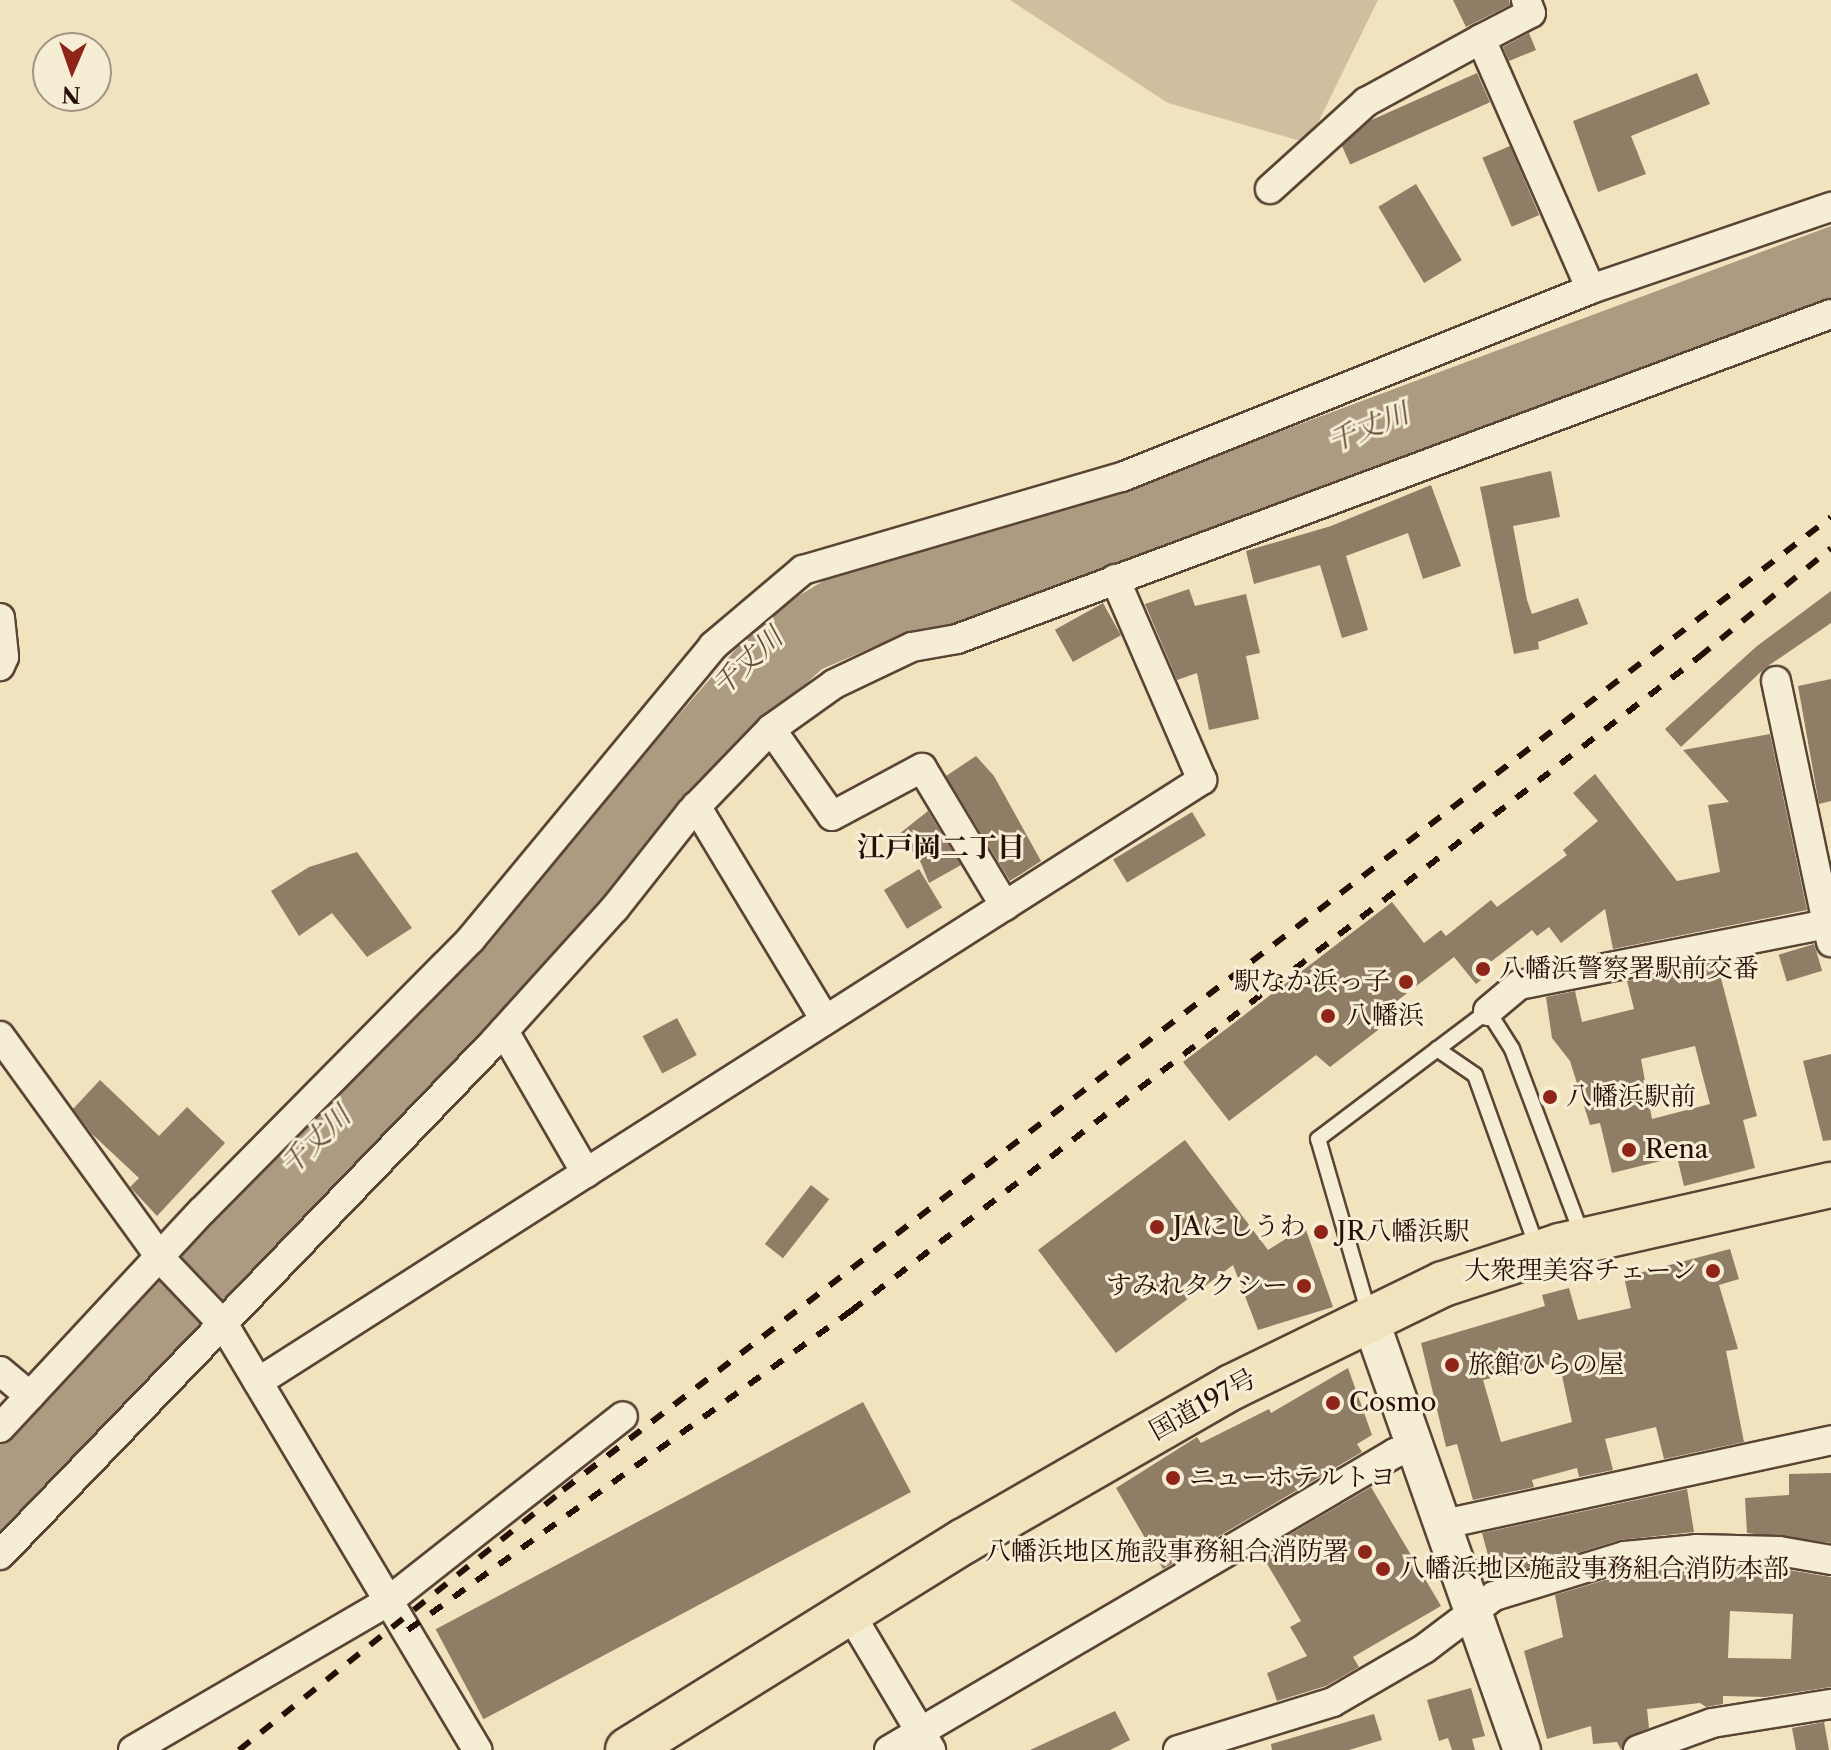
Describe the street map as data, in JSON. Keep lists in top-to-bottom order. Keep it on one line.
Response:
{"streets":{"highway":["国道197号"]},"districts":["江戸岡二丁目"],"water":["千丈川"],"places":["八幡浜警察署駅前交番","駅なか浜っ子","八幡浜","八幡浜駅前","Rena","JAにしうわ","JR八幡浜駅","大衆理美容チェーン","すみれタクシー","旅館ひらの屋","Cosmo","ニューホテルトヨ","八幡浜地区施設事務組合消防署","八幡浜地区施設事務組合消防本部"],"north":"bottom"}
